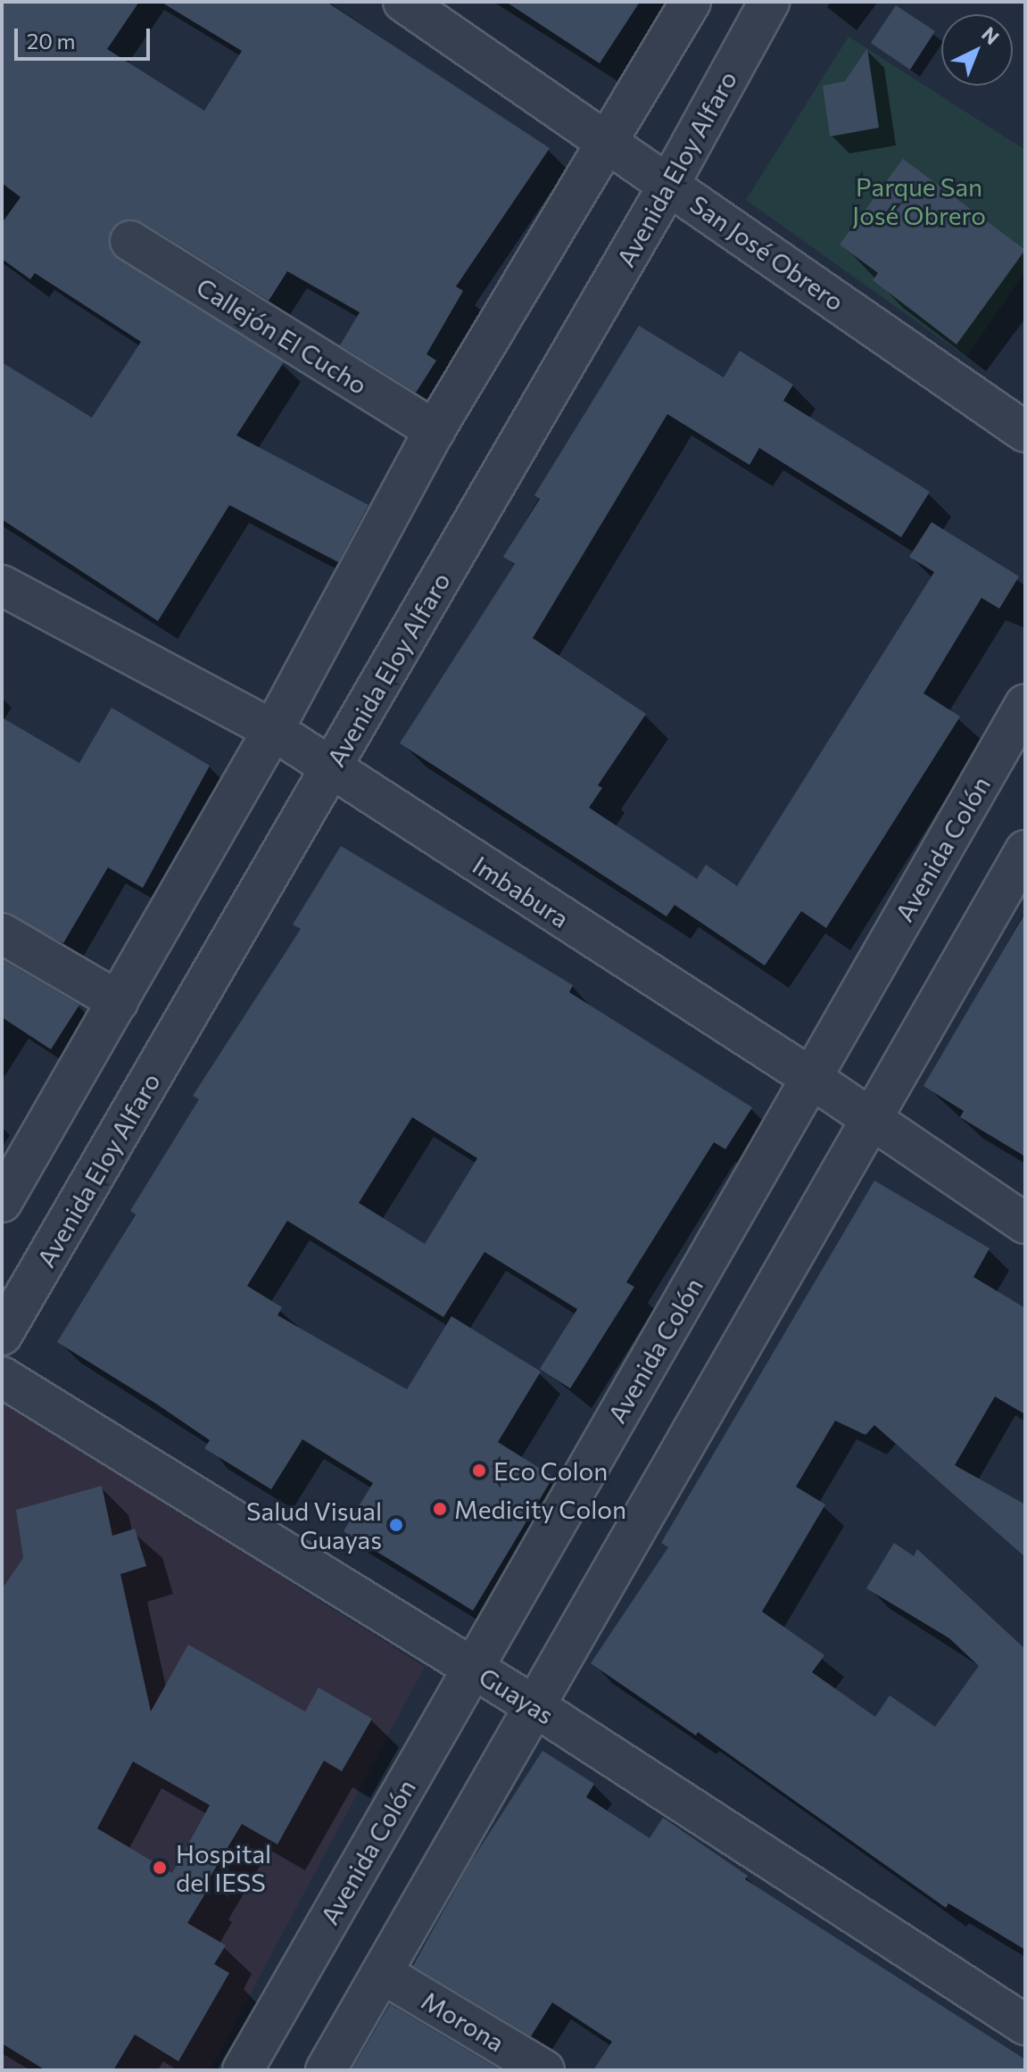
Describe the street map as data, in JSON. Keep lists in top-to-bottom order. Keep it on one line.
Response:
{"streets":{"street":["Avenida Eloy Alfaro","San José Obrero","Callejón El Cucho","Avenida Colón","Imbabura","Guayas","Morona"]},"crossings":[["Avenida Eloy Alfaro","San José Obrero"],["Avenida Eloy Alfaro","Imbabura"],["Avenida Colón","Imbabura"],["Avenida Colón","Guayas"]],"parks":["Parque San José Obrero"],"places":["Eco Colon","Medicity Colon","Salud Visual Guayas","Hospital del IESS"],"scale_bar":"20 m","north":"top right"}
